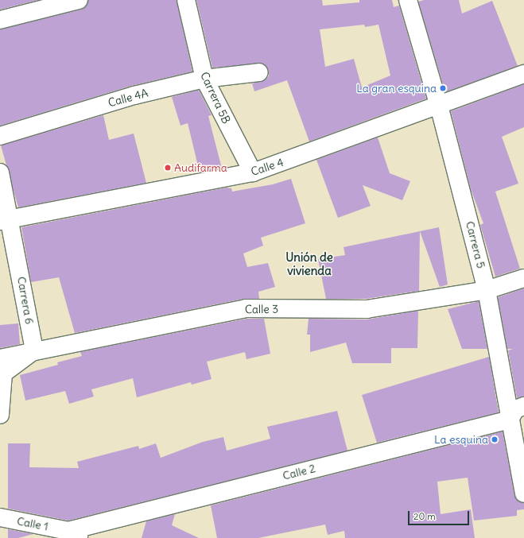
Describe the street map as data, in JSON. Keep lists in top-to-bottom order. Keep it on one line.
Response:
{"streets":{"street":["Calle 4A","Carrera 5B","Calle 4","Carrera 5","Carrera 6","Calle 3","Calle 2","Calle 1"]},"crossings":[["Calle 4A","Carrera 5B"],["Carrera 5B","Calle 4"],["Calle 4","Carrera 5"],["Calle 4","Carrera 6"],["Carrera 5","Calle 3"],["Carrera 5","Calle 2"],["Carrera 6","Calle 3"],["Calle 2","Calle 1"]],"districts":["Unión de vivienda"],"places":["La gran esquina","Audifarma","La esquina"],"scale_bar":"20 m"}
